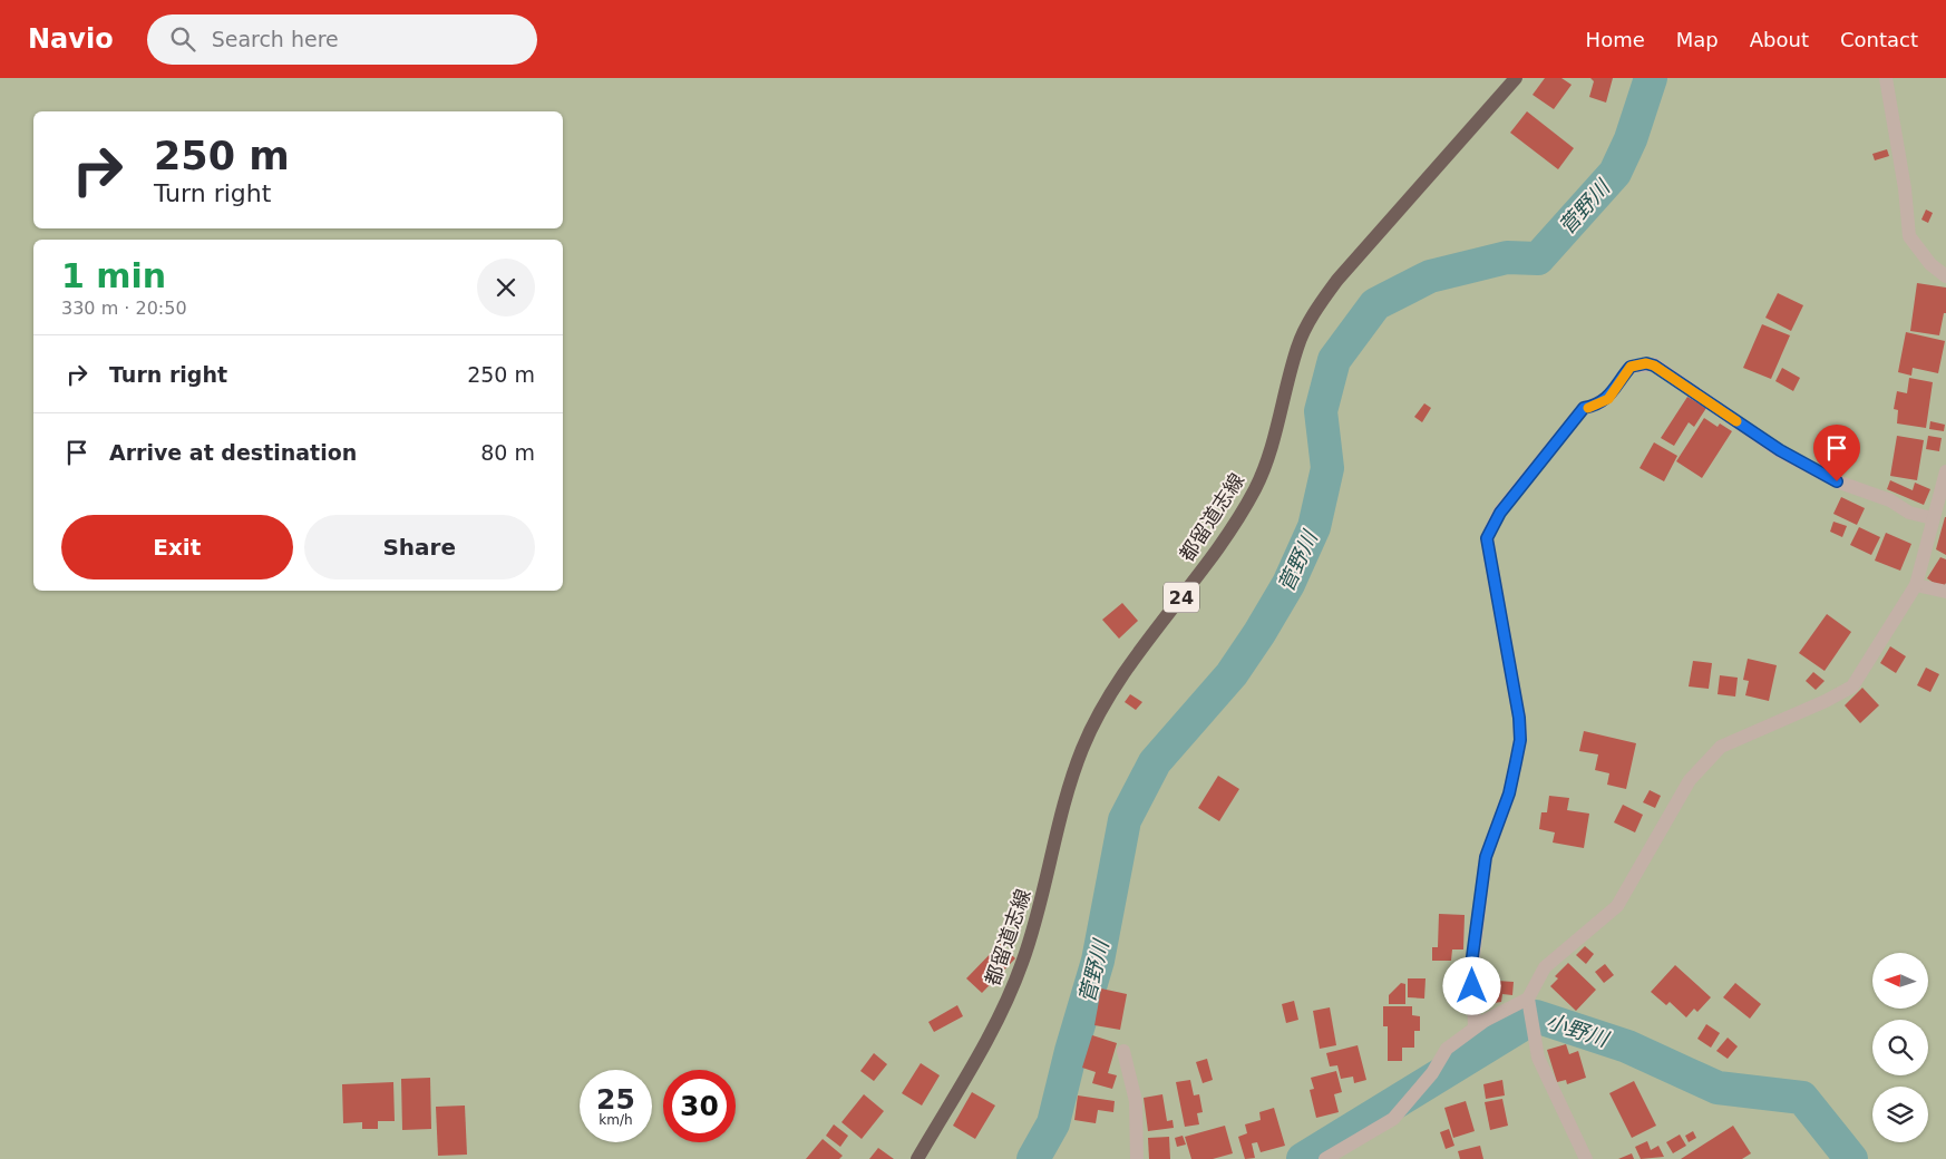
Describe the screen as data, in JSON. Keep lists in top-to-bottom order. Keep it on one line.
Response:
{"streets":{"main road":["都留道志線","24"]},"water":["菅野川","小野川"],"north":"left","page":{"header":"Navio","search":"Search here","nav":["Home","Map","About","Contact"],"turn":["250 m","Turn right"],"heading":["1 min","330 m · 20:50"],"list":[{"name":"Turn right","value":"250 m"},{"name":"Arrive at destination","value":"80 m"}],"buttons":["Exit","Share"],"speed":"25 km/h","limit":"30"}}
